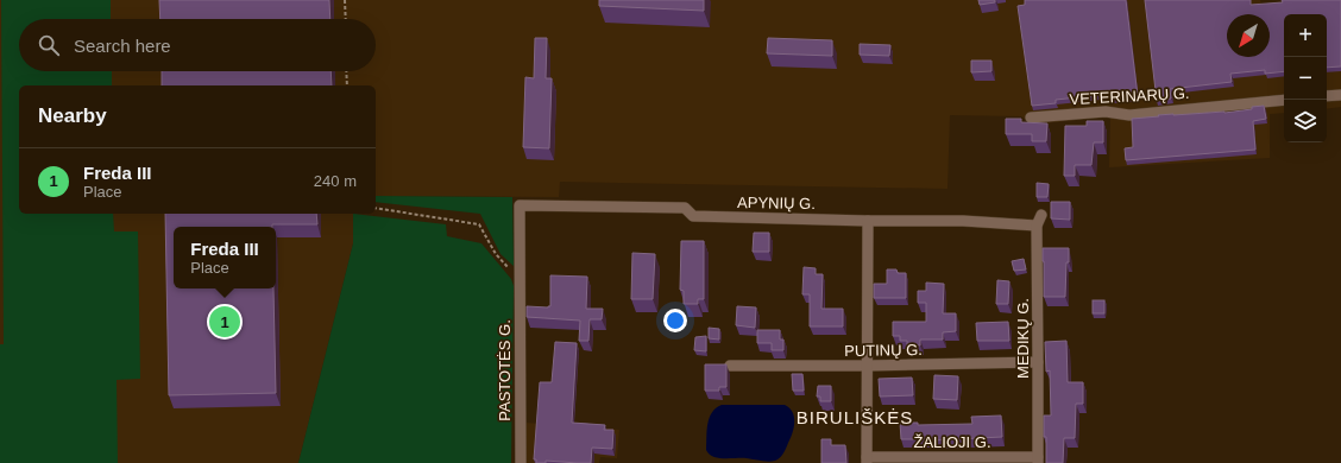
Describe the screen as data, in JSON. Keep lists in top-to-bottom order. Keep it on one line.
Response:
{"streets":{"street":["VETERINARŲ G.","APYNIŲ G.","MEDIKŲ G.","PUTINŲ G.","PASTOTĖS G.","ŽALIOJI G."]},"crossings":[["APYNIŲ G.","MEDIKŲ G."],["APYNIŲ G.","PASTOTĖS G."],["MEDIKŲ G.","PUTINŲ G."],["MEDIKŲ G.","ŽALIOJI G."]],"districts":["BIRULIŠKĖS"],"north":"bottom left","page":{"map_buttons":["+","−"],"search":"Search here","heading":"Nearby","list":[{"mark":"1","name":"Freda III","note":"Place","value":"240 m"}],"popup":["Freda III","Place"],"pins":"1"}}
